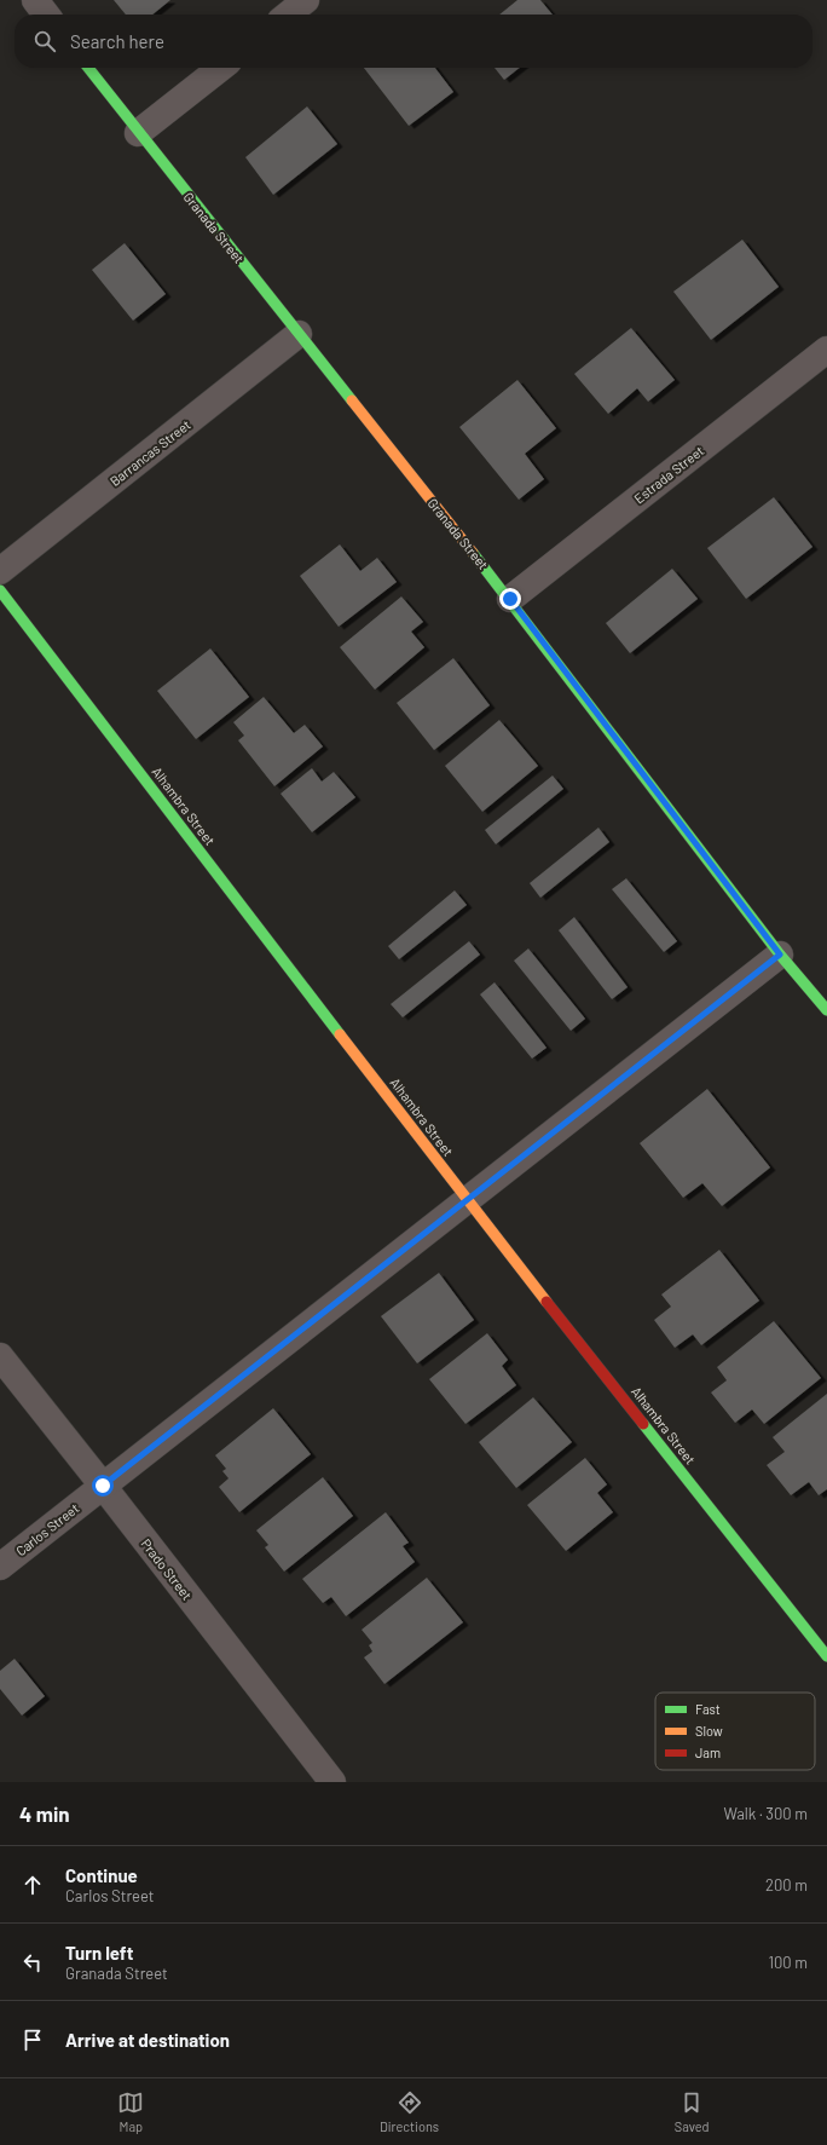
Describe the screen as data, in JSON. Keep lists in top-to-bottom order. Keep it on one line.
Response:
{"streets":{"street":["Granada Street","Barrancas Street","Estrada Street","Alhambra Street","Carlos Street","Prado Street"]},"crossings":[["Granada Street","Barrancas Street"],["Granada Street","Estrada Street"],["Granada Street","Carlos Street"],["Alhambra Street","Carlos Street"],["Carlos Street","Prado Street"]],"legend":["Fast","Slow","Jam"],"page":{"search":"Search here","heading":["4 min","Walk · 300 m"],"list":[["Continue","Carlos Street","200 m"],["Turn left","Granada Street","100 m"],"Arrive at destination"],"nav":["Map","Directions","Saved"]}}
